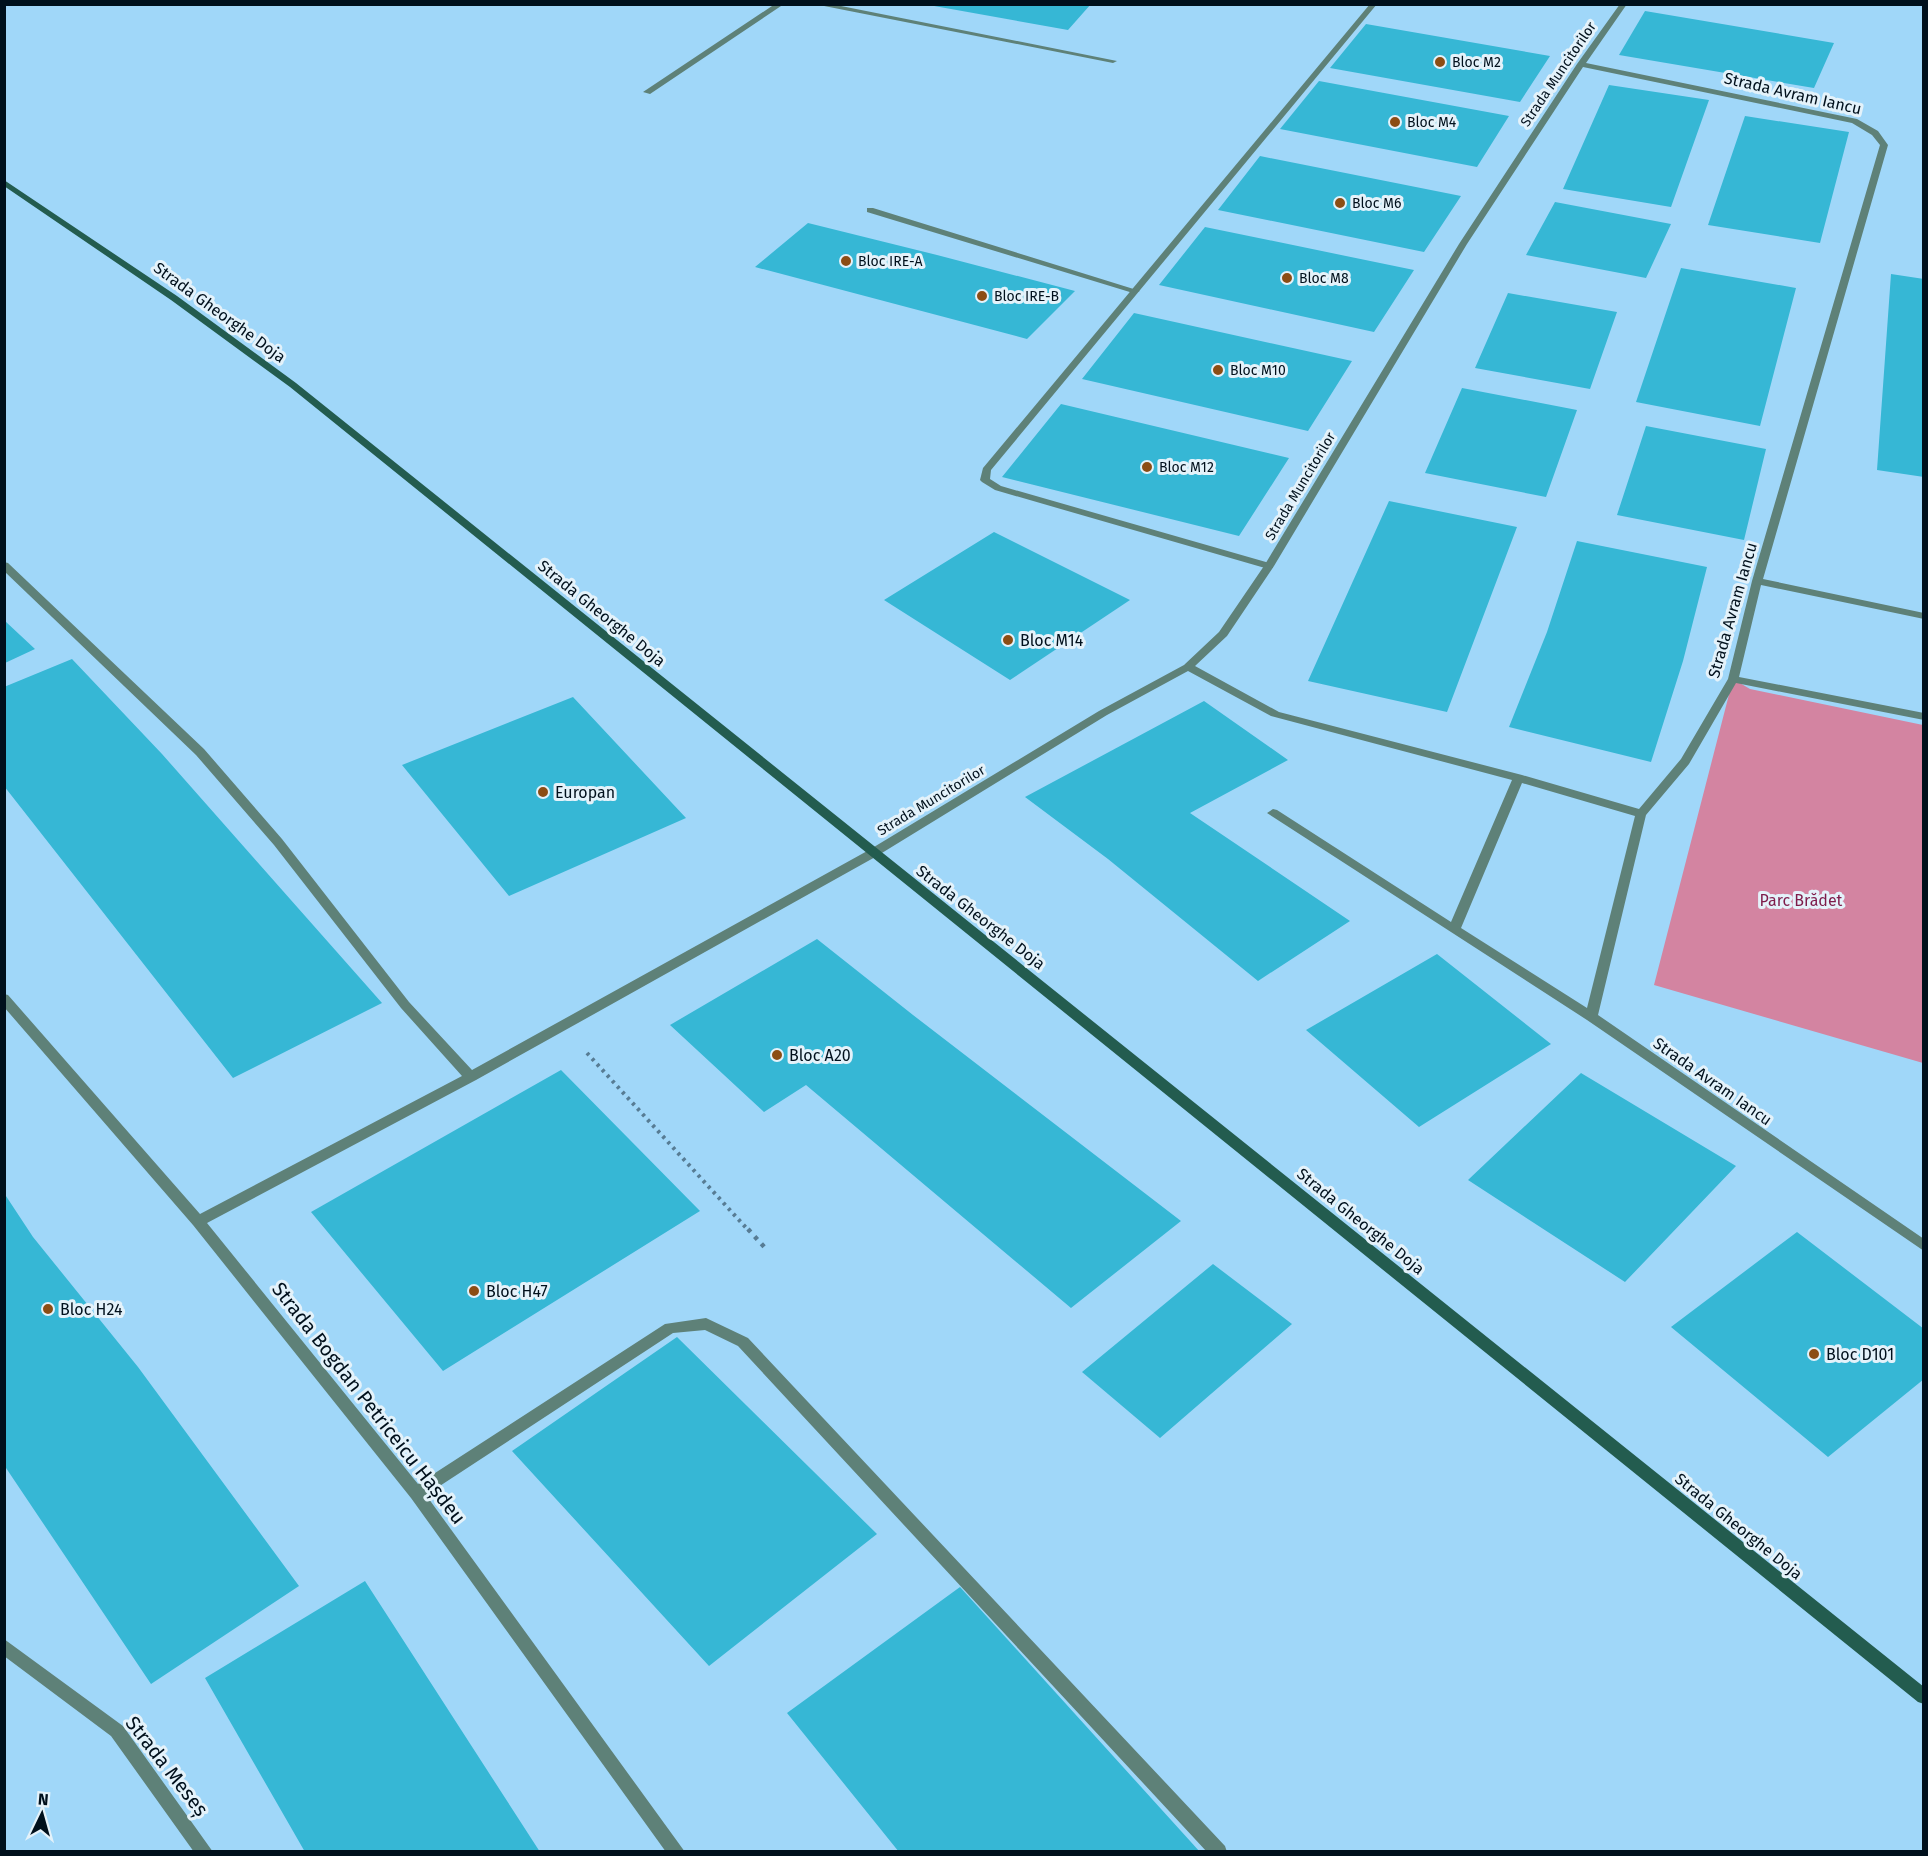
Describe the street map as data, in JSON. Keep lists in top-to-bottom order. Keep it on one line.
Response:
{"streets":{"main road":["Strada Gheorghe Doja"],"street":["Strada Muncitorilor","Strada Avram Iancu","Strada Bogdan Petriceicu Hașdeu","Strada Meseș"]},"crossings":[["Strada Muncitorilor","Strada Avram Iancu"],["Strada Muncitorilor","Strada Gheorghe Doja"],["Strada Muncitorilor","Strada Bogdan Petriceicu Hașdeu"]],"parks":["Parc Brădet"],"places":["Bloc M2","Bloc M4","Bloc M6","Bloc IRE-A","Bloc M8","Bloc IRE-B","Bloc M10","Bloc M12","Bloc M14","Europan","Bloc A20","Bloc H47","Bloc H24","Bloc D101"],"north":"top"}
